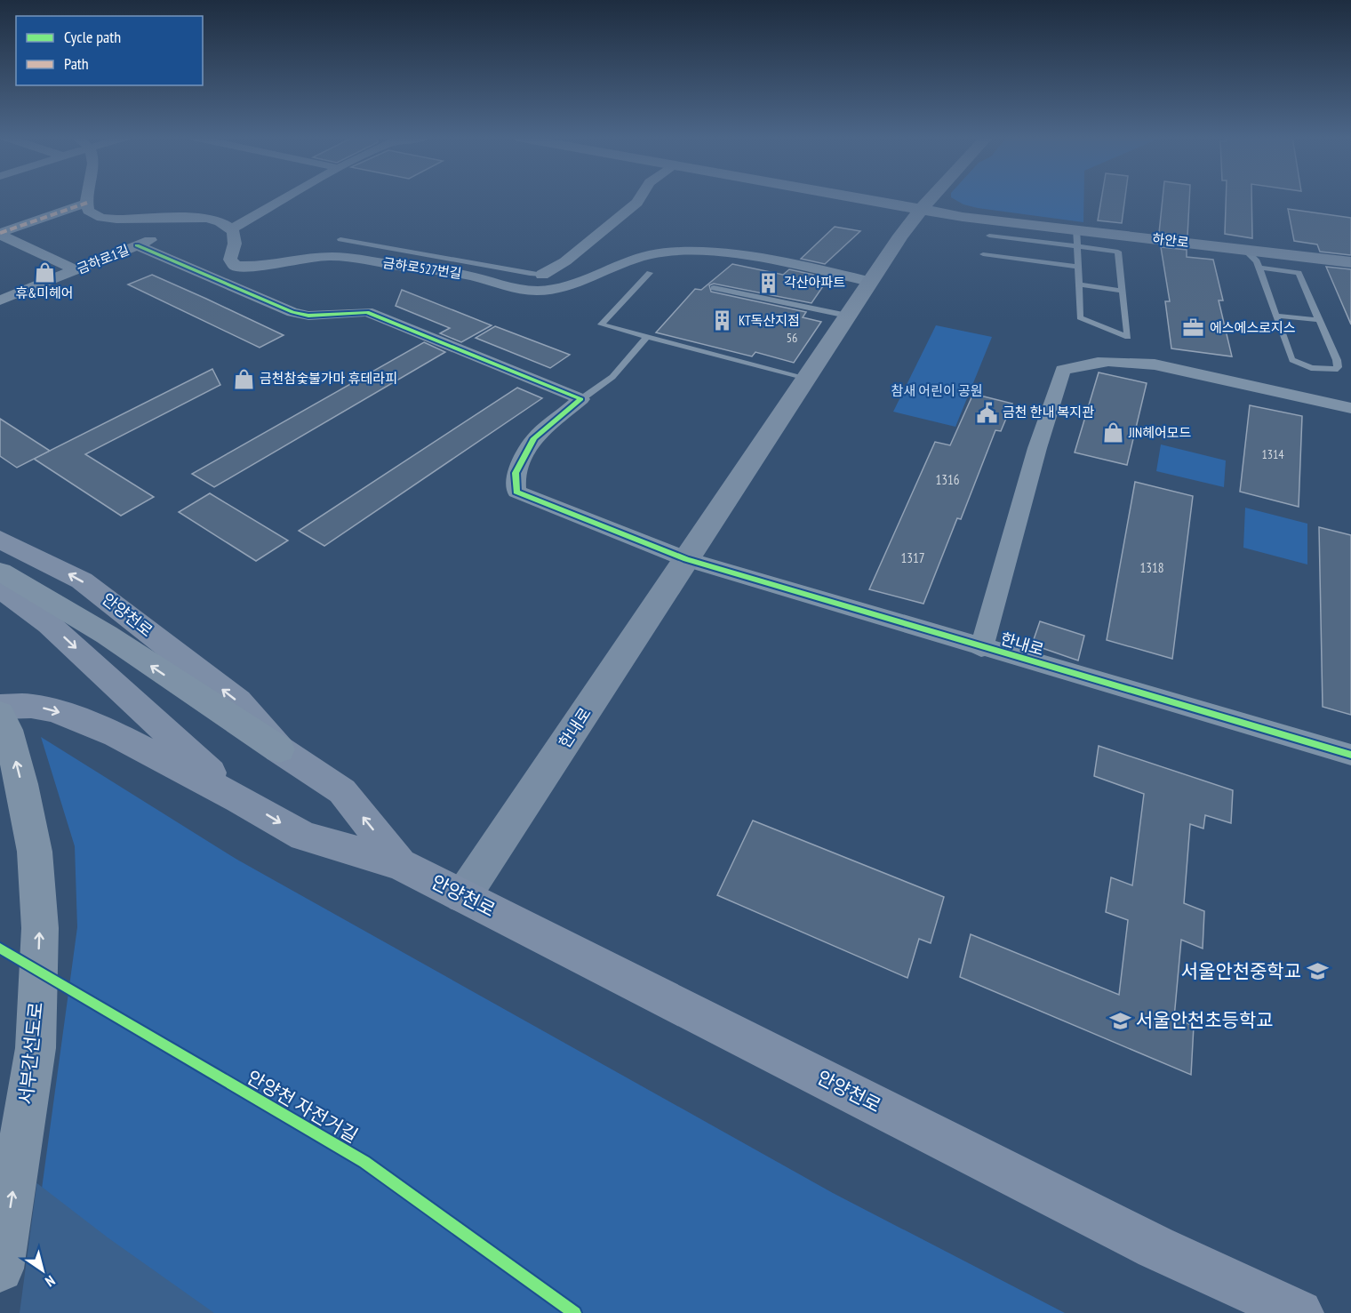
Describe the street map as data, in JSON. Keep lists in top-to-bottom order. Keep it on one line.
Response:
{"streets":{"highway":["서부간선도로"],"main road":["하안로","안양천로","한내로"],"street":["금하로1길","금하로527번길"],"cycle path":["안양천 자전거길"]},"crossings":[["하안로","한내로"],["금하로527번길","한내로"],["안양천로","한내로"]],"one_way":["서부간선도로"],"parks":["참새 어린이 공원"],"places":{"shop":["휴&미헤어","금천참숯불가마 휴테라피","JIN헤어모드"],"building":["각산아파트","KT독산지점"],"office":["에스에스로지스"],"public building":["금천 한내 복지관"],"school or university":["서울안천중학교","서울안천초등학교"]},"house_numbers":["56","1314","1316","1317","1318"],"legend":["Cycle path","Path"],"north":"bottom right"}
